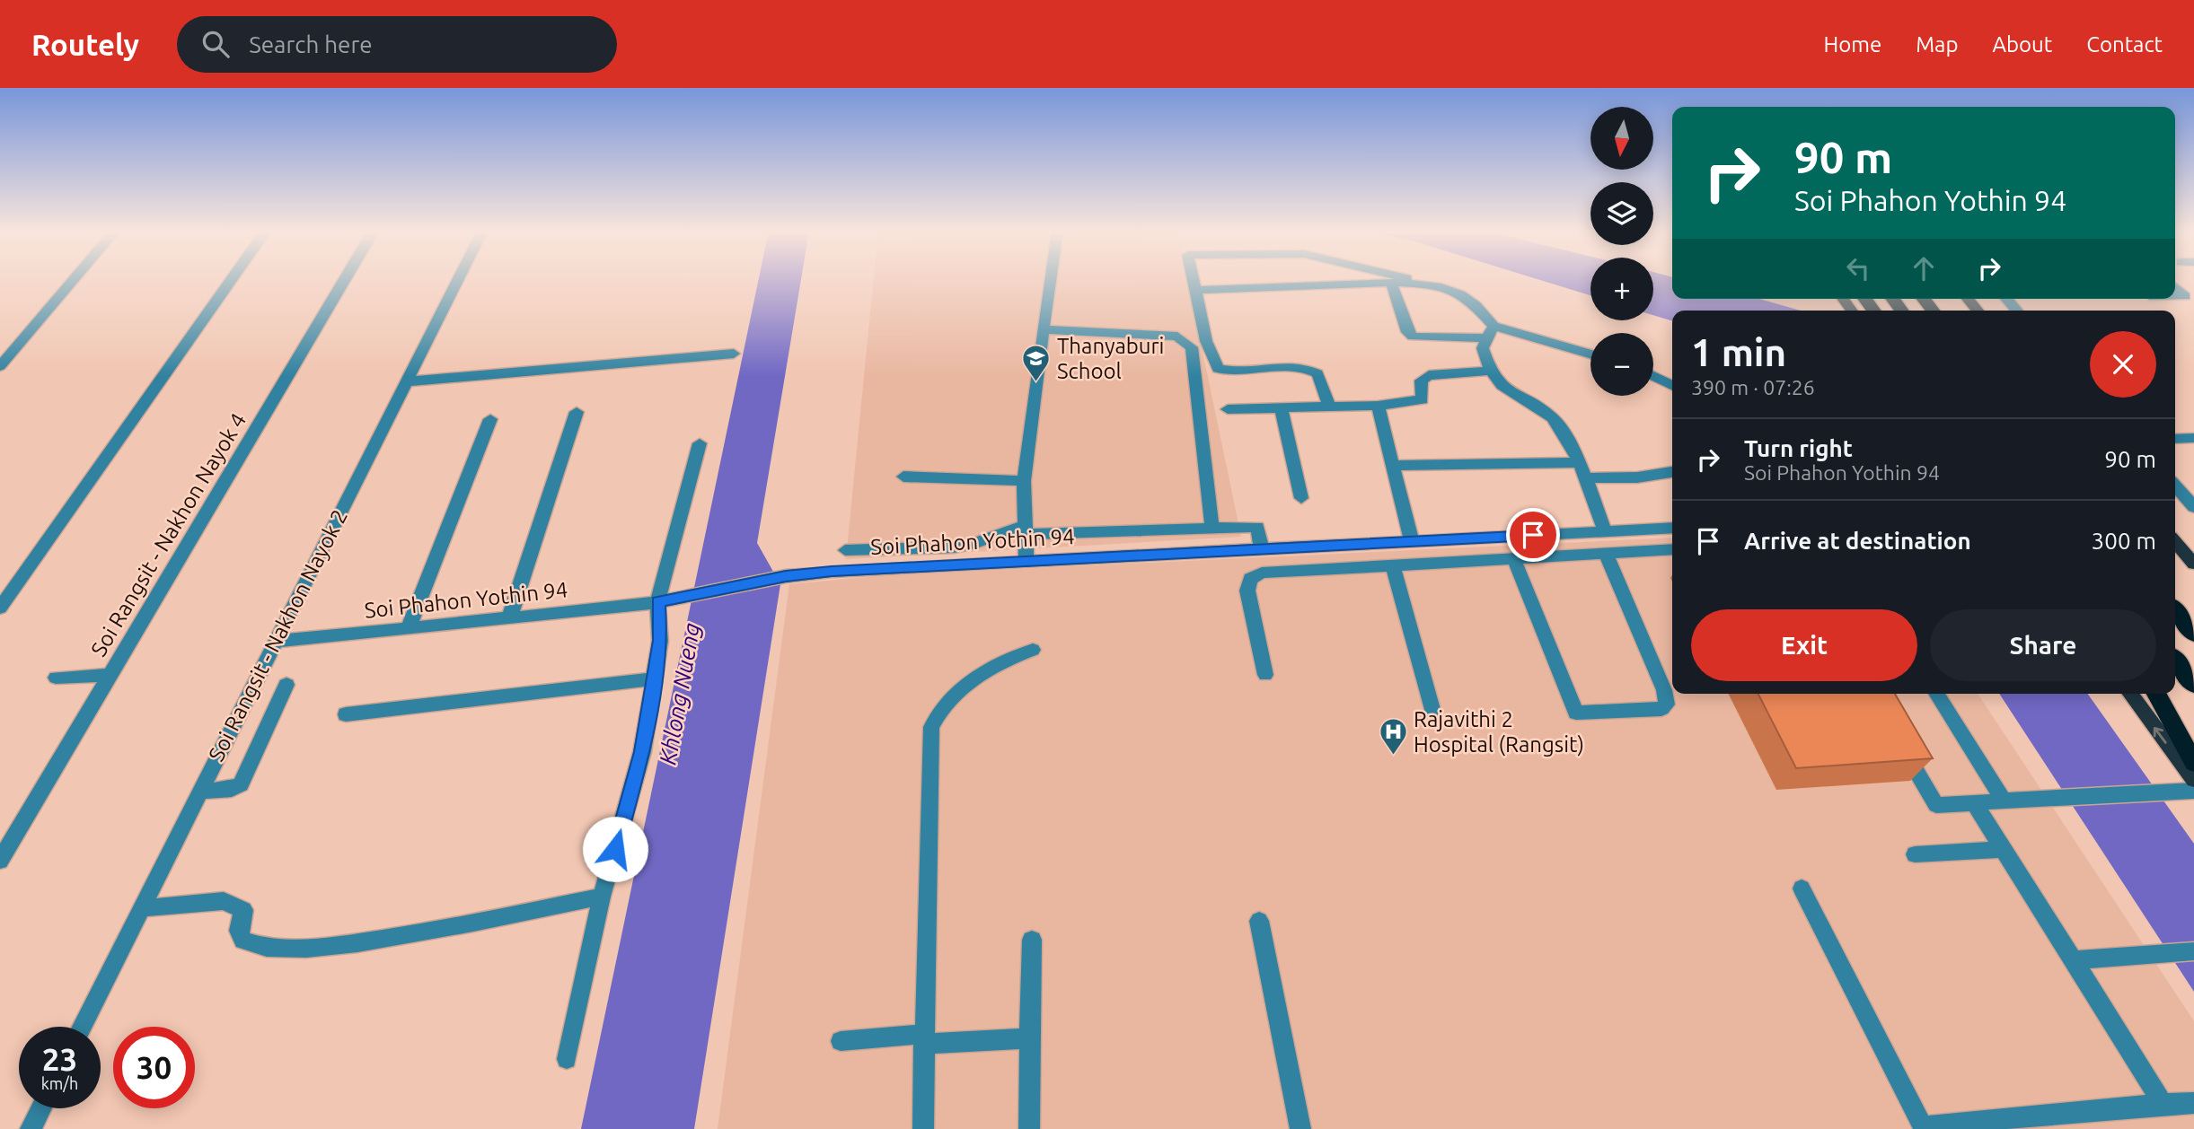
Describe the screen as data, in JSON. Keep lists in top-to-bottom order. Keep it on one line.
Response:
{"streets":{"street":["Soi Rangsit - Nakhon Nayok 4","Soi Phahon Yothin 94","Soi Rangsit - Nakhon Nayok 2"]},"crossings":[["Soi Phahon Yothin 94","Soi Rangsit - Nakhon Nayok 2"]],"water":["Khlong Nueng"],"places":{"school or university":["Thanyaburi School"],"hospital":["Rajavithi 2 Hospital (Rangsit)"]},"north":"bottom","page":{"header":"Routely","search":"Search here","nav":["Home","Map","About","Contact"],"map_buttons":["+","−"],"turn":["90 m","Soi Phahon Yothin 94"],"heading":["1 min","390 m · 07:26"],"list":[{"name":"Turn right","note":"Soi Phahon Yothin 94","value":"90 m"},{"name":"Arrive at destination","value":"300 m"}],"buttons":["Exit","Share"],"speed":"23 km/h","limit":"30"}}
